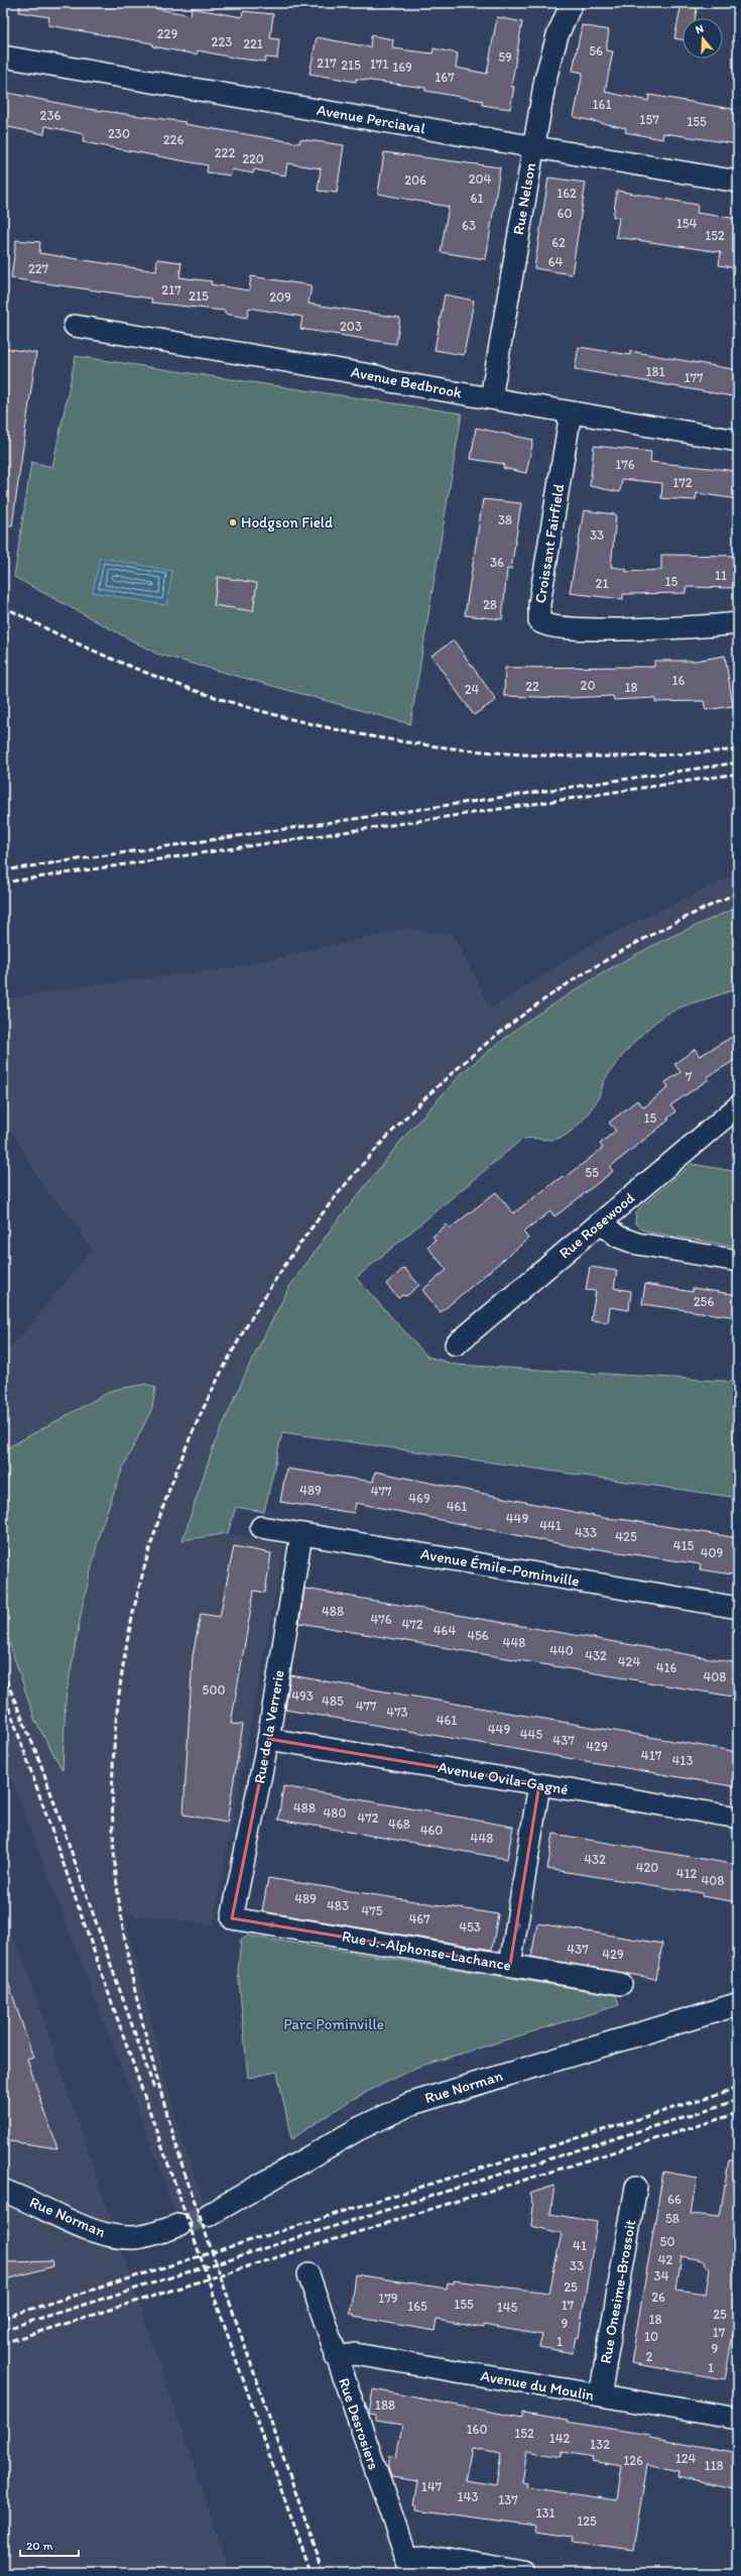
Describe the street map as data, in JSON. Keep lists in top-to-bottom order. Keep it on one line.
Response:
{"streets":{"street":["Avenue Perciaval","Rue Nelson","Avenue Bedbrook","Croissant Fairfield","Rue Rosewood","Avenue Émile-Pominville","Rue de la Verrerie","Avenue Ovila-Gagné","Rue J.-Alphonse-Lachance","Rue Norman","Rue Onesime-Brossoit","Avenue du Moulin","Rue Desrosiers"]},"crossings":[["Avenue Perciaval","Rue Nelson"],["Rue Nelson","Avenue Bedbrook"],["Avenue Bedbrook","Croissant Fairfield"],["Avenue Émile-Pominville","Rue de la Verrerie"],["Rue de la Verrerie","Avenue Ovila-Gagné"],["Rue de la Verrerie","Rue J.-Alphonse-Lachance"],["Rue Onesime-Brossoit","Avenue du Moulin"],["Avenue du Moulin","Rue Desrosiers"]],"one_way":["Rue J.-Alphonse-Lachance"],"parks":["Parc Pominville"],"places":["Hodgson Field"],"house_numbers":["229","223","221","56","59","217","171","215","169","167","161","236","157","155","230","226","222","220","204","206","162","61","60","154","63","152","62","64","227","217","215","209","203","181","177","176","172","38","33","36","11","15","21","28","16","20","22","18","24","7","15","55","256","489","477","469","461","449","441","433","425","415","409","488","476","472","464","456","448","440","432","424","416","408","500","493","485","477","473","461","449","445","437","429","417","413","488","480","472","468","460","448","432","420","412","408","489","483","475","467","453","437","429","66","58","50","41","42","33","34","25","26","179","155","17","165","145","25","18","9","17","10","1","9","2","1","188","160","152","142","132","124","126","118","147","143","137","131","125"],"scale_bar":"20 m","north":"top"}
